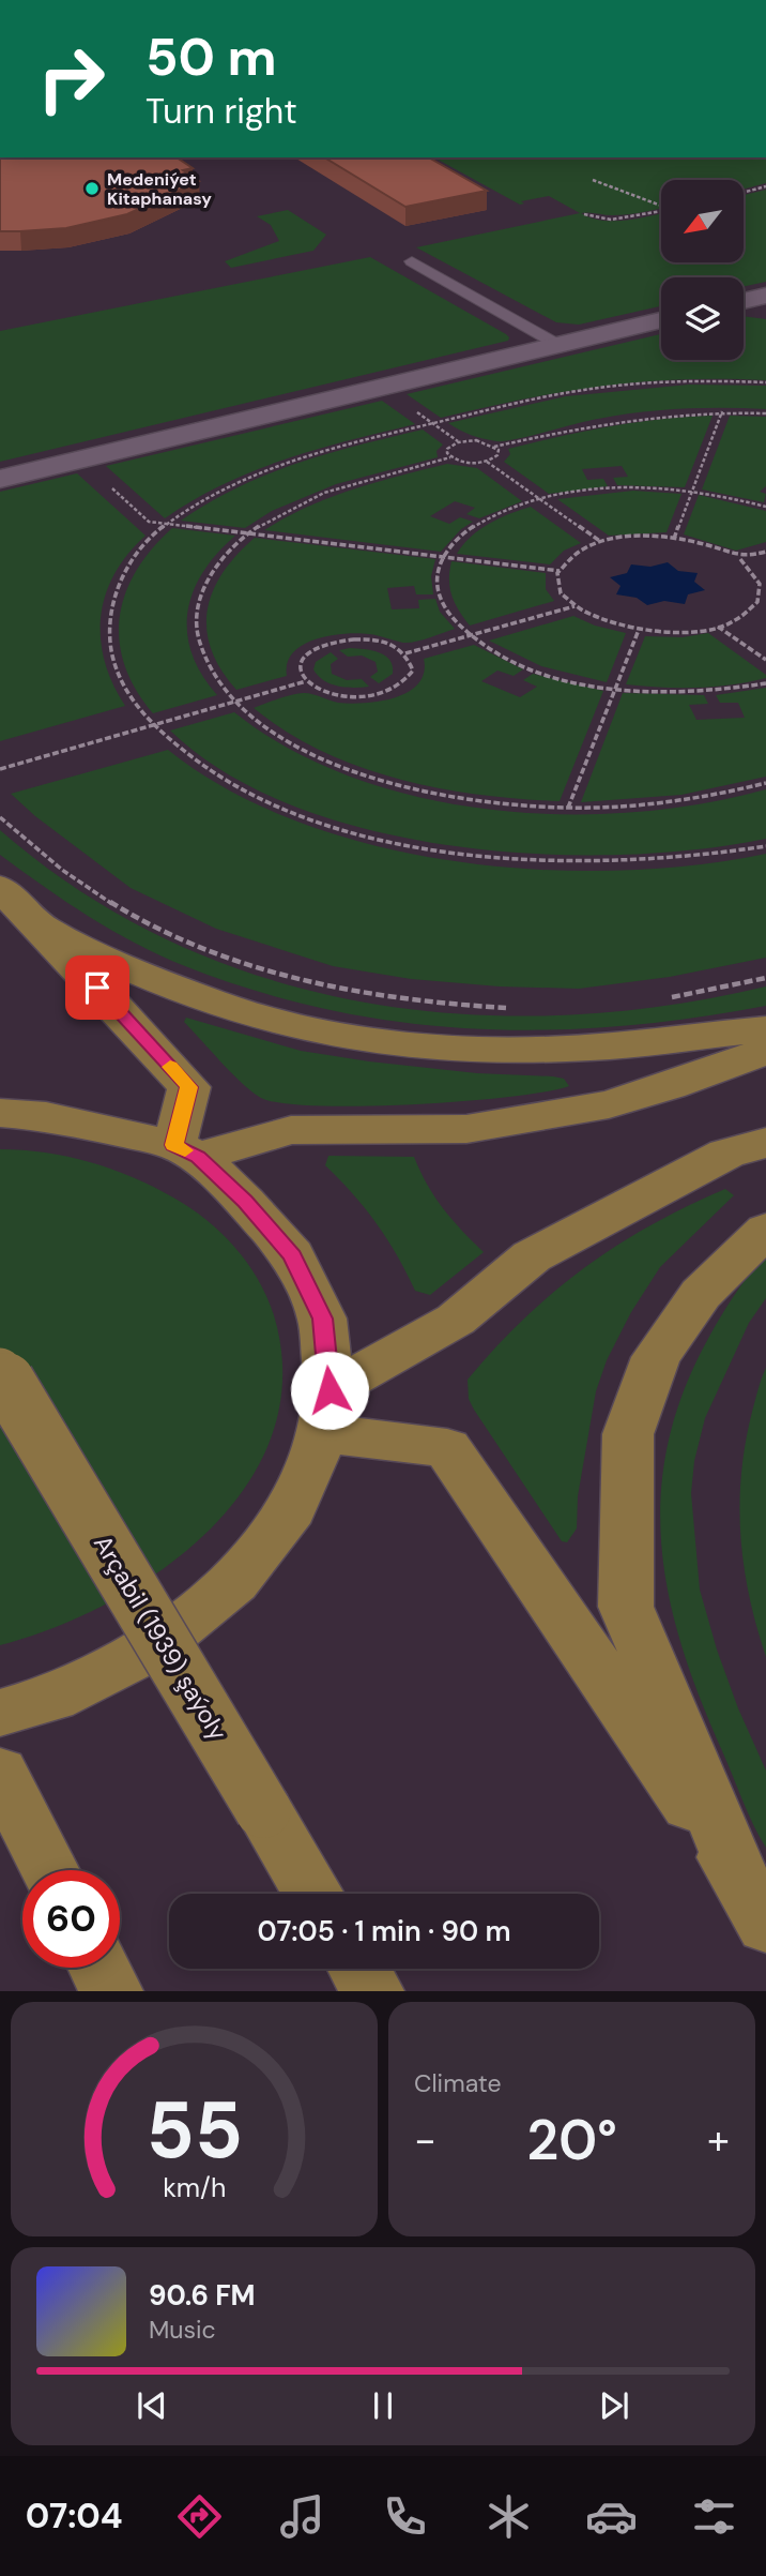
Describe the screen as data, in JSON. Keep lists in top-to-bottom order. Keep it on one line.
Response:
{"streets":{"main road":["Arçabil (1939) şaýoly"]},"places":["Medeniýet Kitaphanasy"],"north":"bottom left","page":{"turn":["50 m","Turn right"],"limit":"60","trip":"07:05 · 1 min · 90 m","tile":"Climate","heat":["−","20°","+"],"song":["90.6 FM","Music"],"tabs":"07:04","gauge":["55","km/h"]}}
